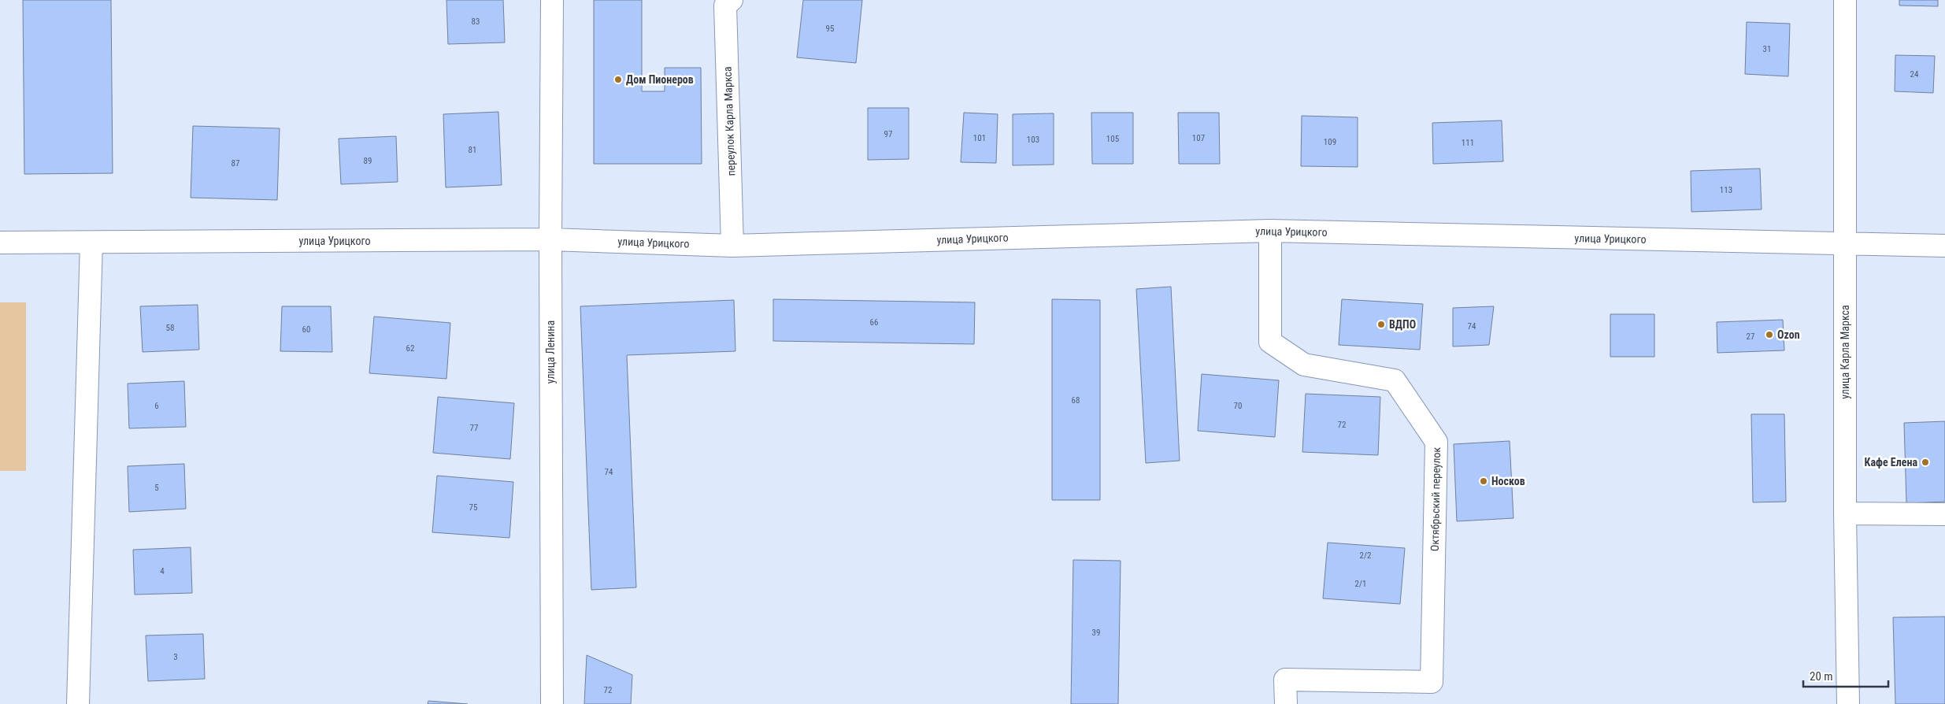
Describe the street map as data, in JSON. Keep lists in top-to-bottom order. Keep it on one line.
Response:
{"streets":{"street":["переулок Карла Маркса","улица Урицкого","улица Ленина","улица Карла Маркса","Октябрьский переулок"]},"crossings":[["переулок Карла Маркса","улица Урицкого"],["улица Урицкого","улица Ленина"],["улица Урицкого","улица Карла Маркса"],["улица Урицкого","Октябрьский переулок"]],"places":["Дом Пионеров","ВДПО","Ozon","Кафе Елена","Носков"],"house_numbers":["83","95","31","24","97","101","107","105","103","109","111","81","89","87","113","66","74","58","60","27","62","68","6","70","72","77","74","5","75","2/2","4","2/1","39","3","72"],"scale_bar":"20 m"}
